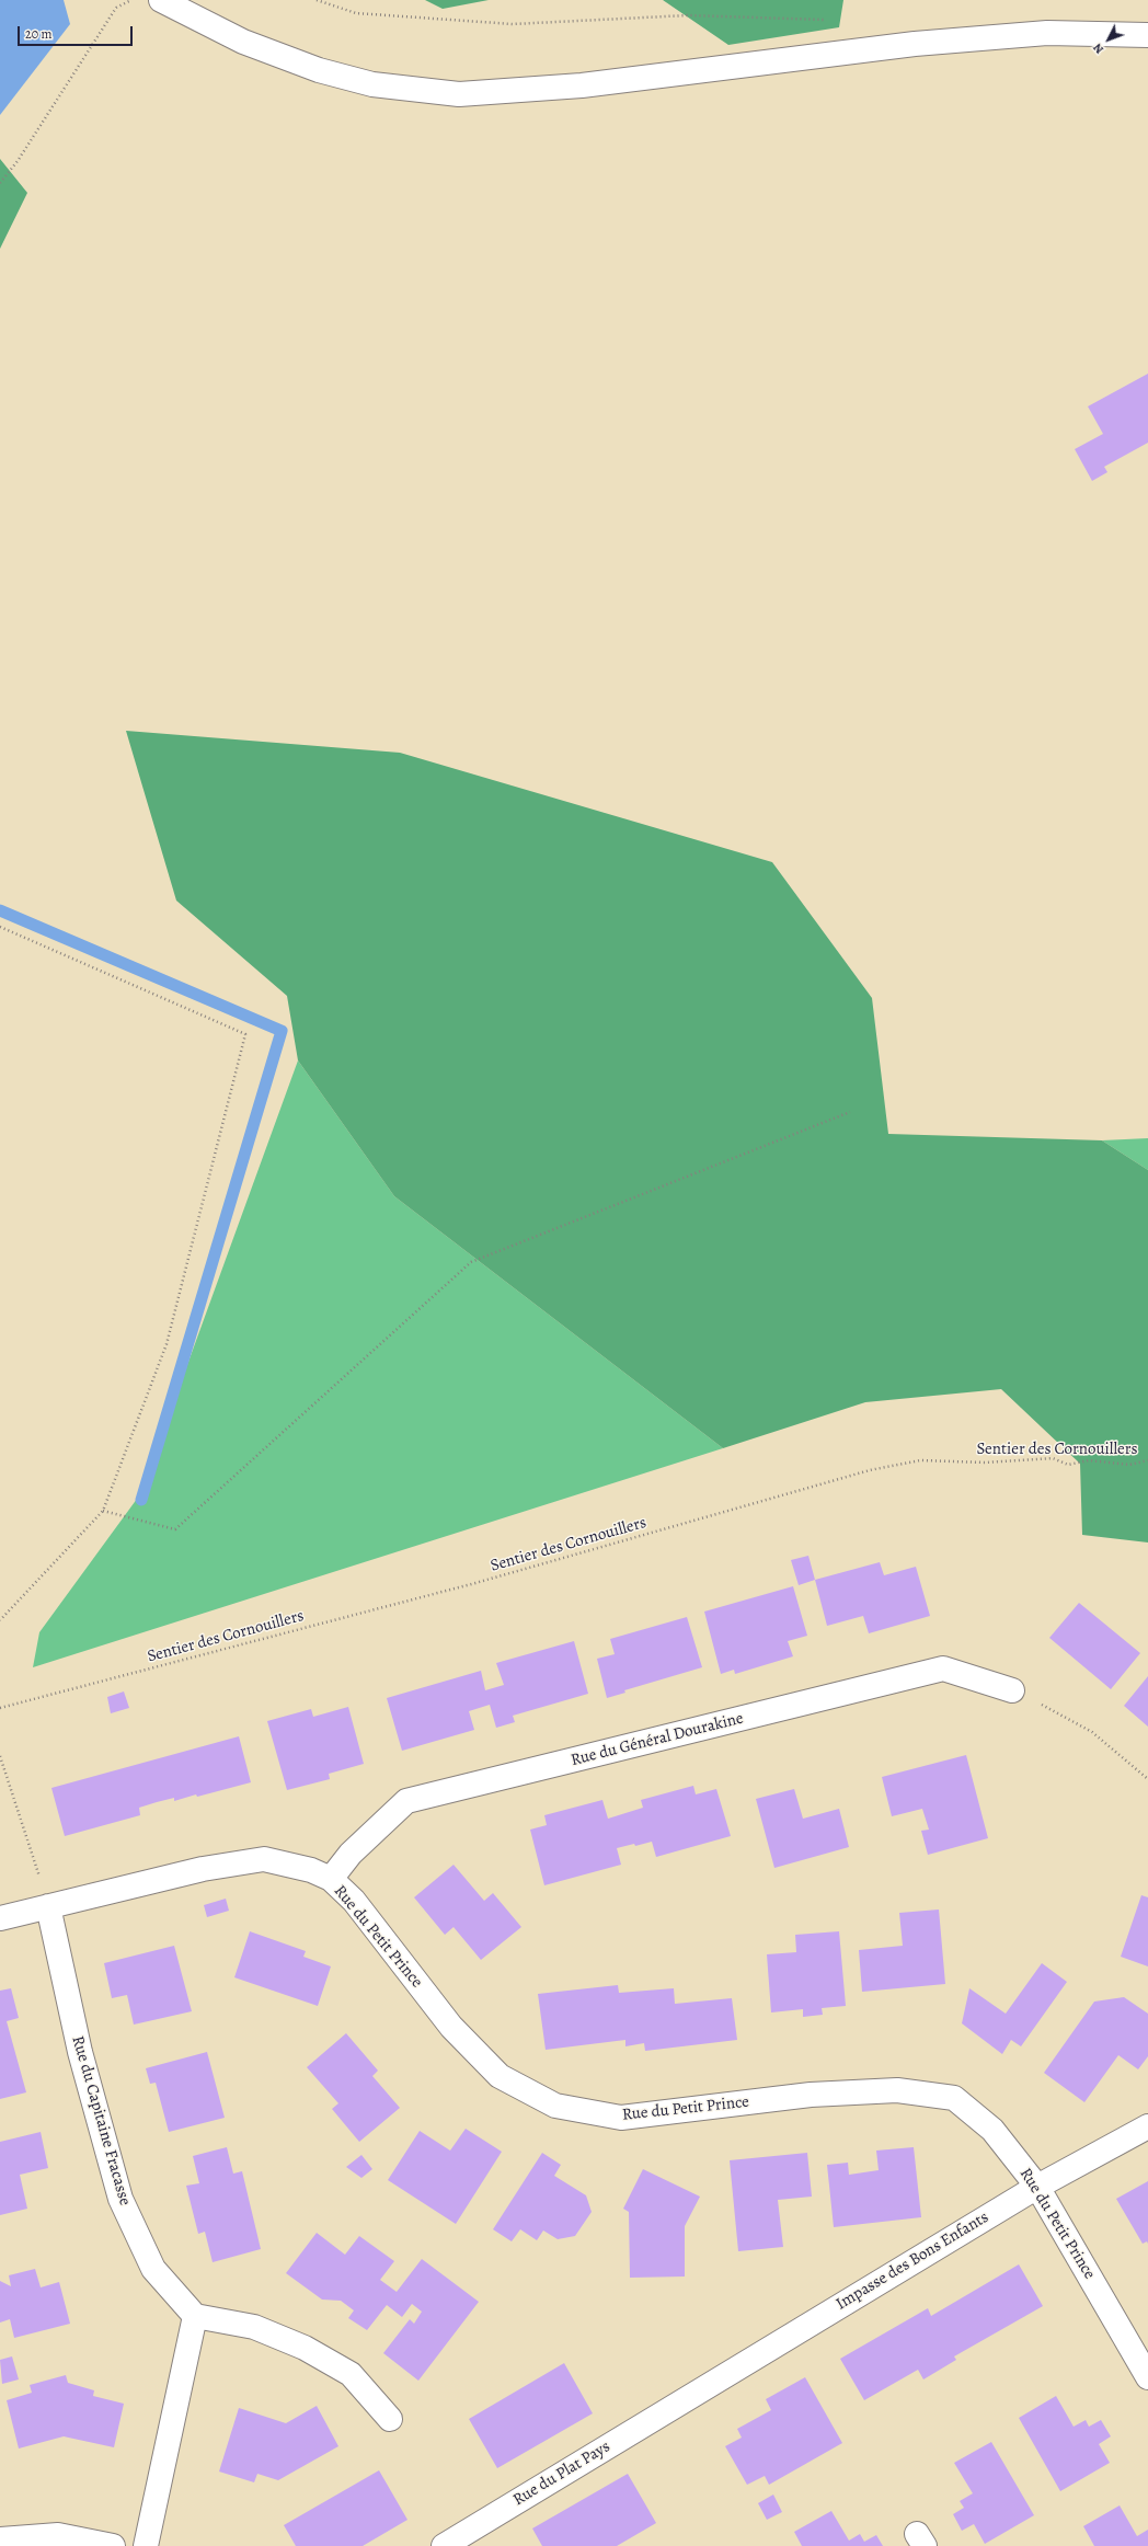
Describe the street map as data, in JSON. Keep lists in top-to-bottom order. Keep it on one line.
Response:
{"streets":{"street":["Rue du Général Dourakine","Rue du Petit Prince","Rue du Capitaine Fracasse","Impasse des Bons Enfants","Rue du Plat Pays"],"path":["Sentier des Cornouillers"]},"crossings":[["Rue du Général Dourakine","Rue du Petit Prince"],["Rue du Petit Prince","Rue du Capitaine Fracasse"],["Rue du Petit Prince","Impasse des Bons Enfants"],["Impasse des Bons Enfants","Rue du Plat Pays"]],"scale_bar":"20 m","north":"bottom left"}
